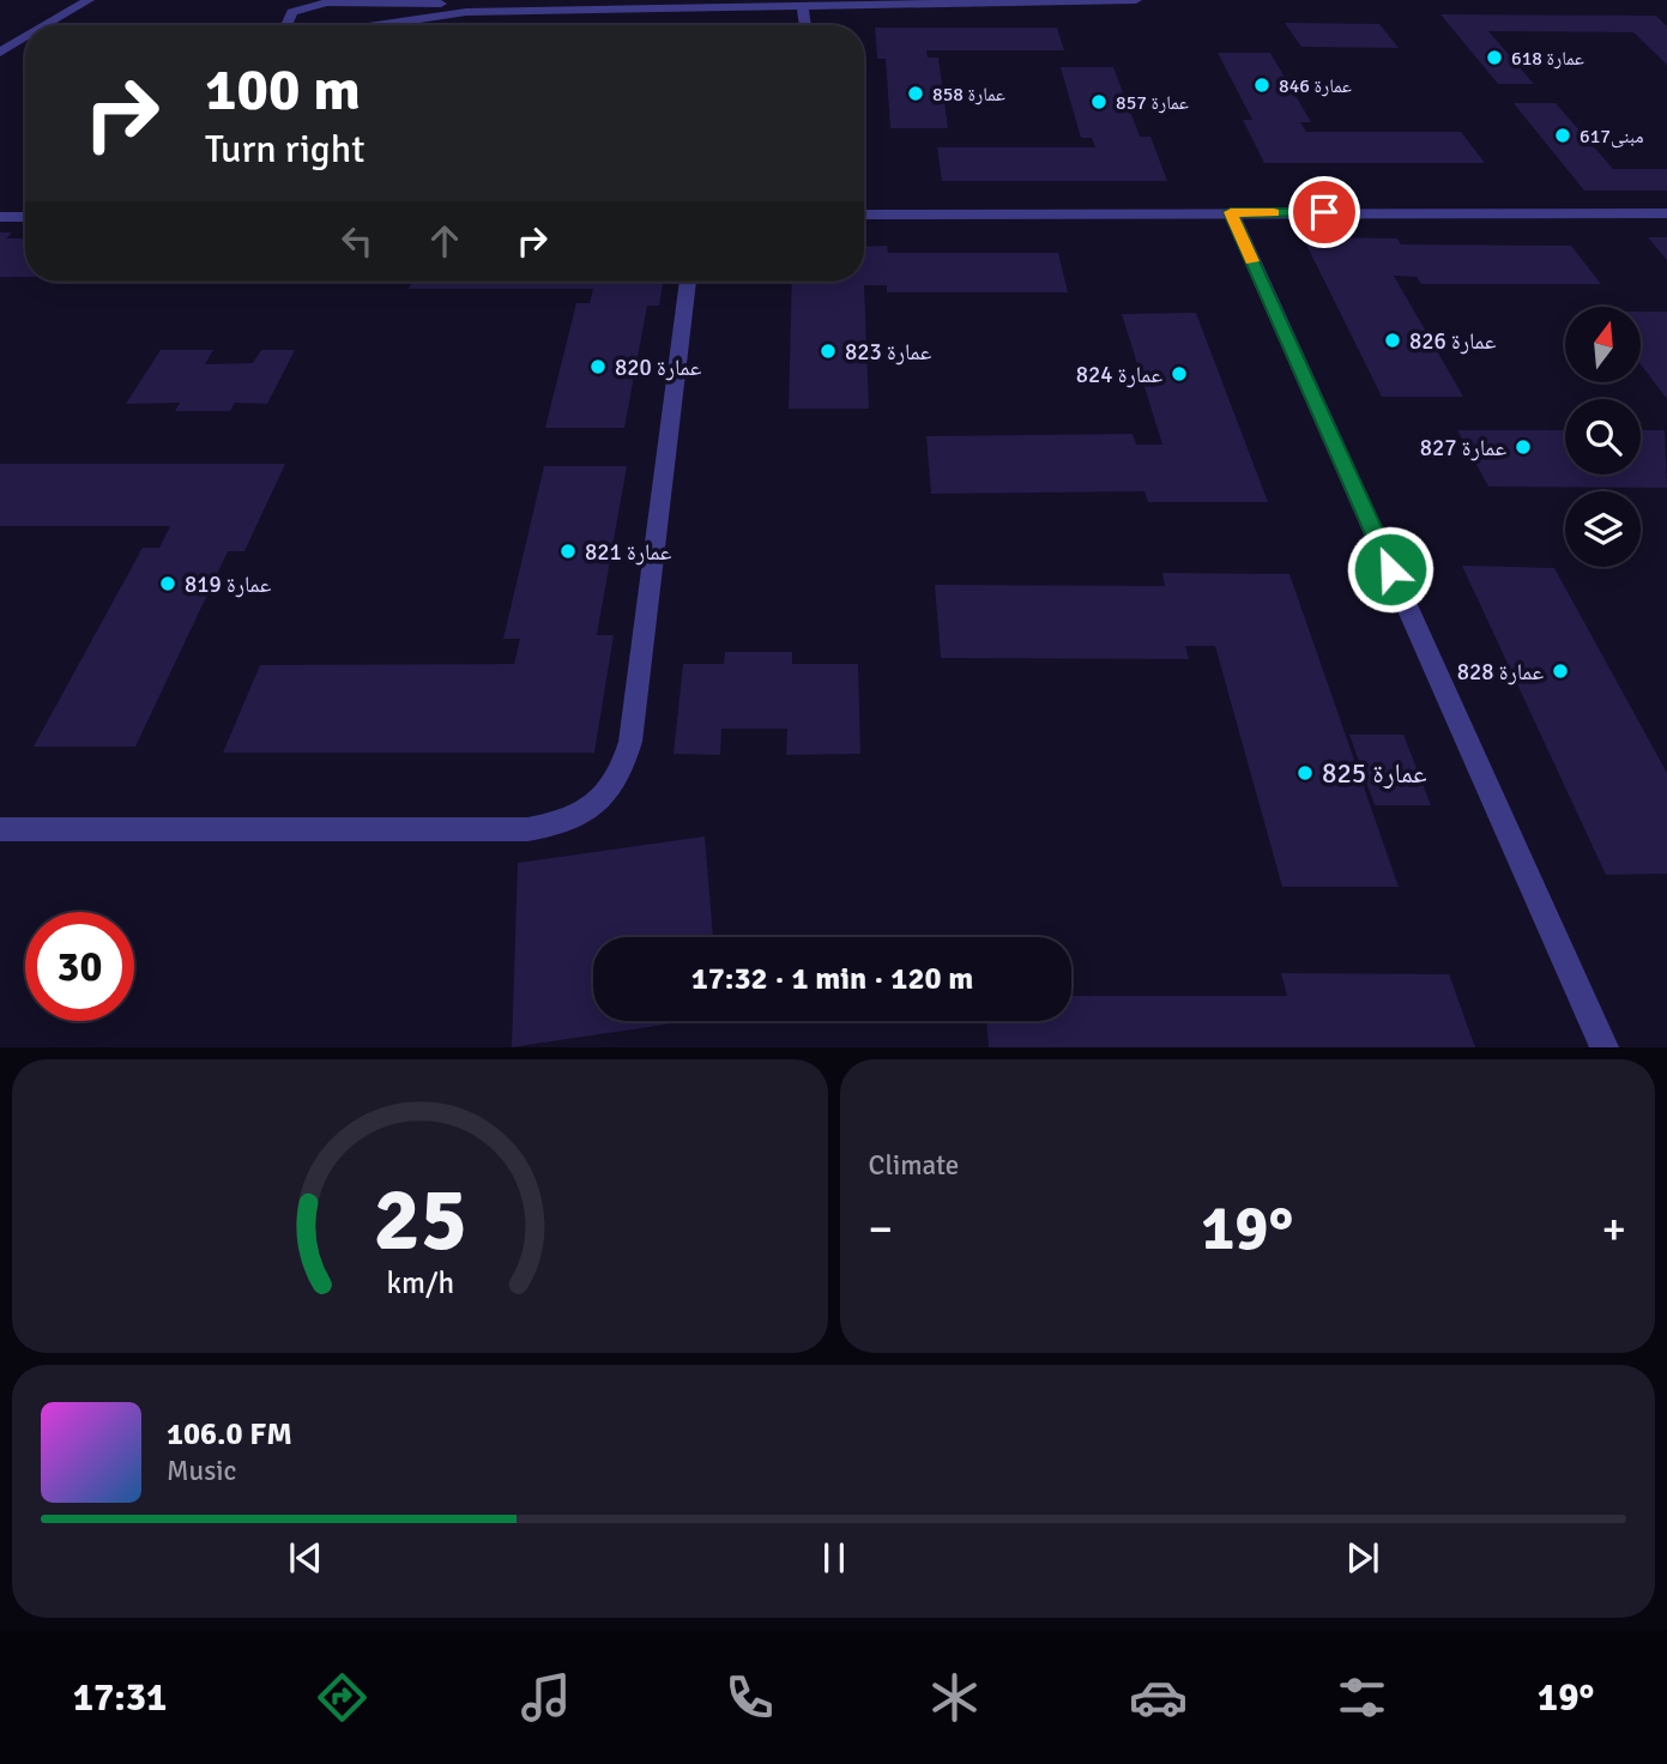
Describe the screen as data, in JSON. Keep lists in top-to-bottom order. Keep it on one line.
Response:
{"places":["عمارة 618","عمارة 846","عمارة 858","عمارة 857","مبنى617","عمارة 826","عمارة 823","عمارة 820","عمارة 824","عمارة 827","عمارة 821","عمارة 819","عمارة 828","عمارة 825"],"north":"top","page":{"turn":["100 m","Turn right"],"limit":"30","trip":"17:32 · 1 min · 120 m","tile":"Climate","heat":["−","19°","+"],"song":["106.0 FM","Music"],"tabs":["17:31","19°"],"gauge":["25","km/h"]}}
